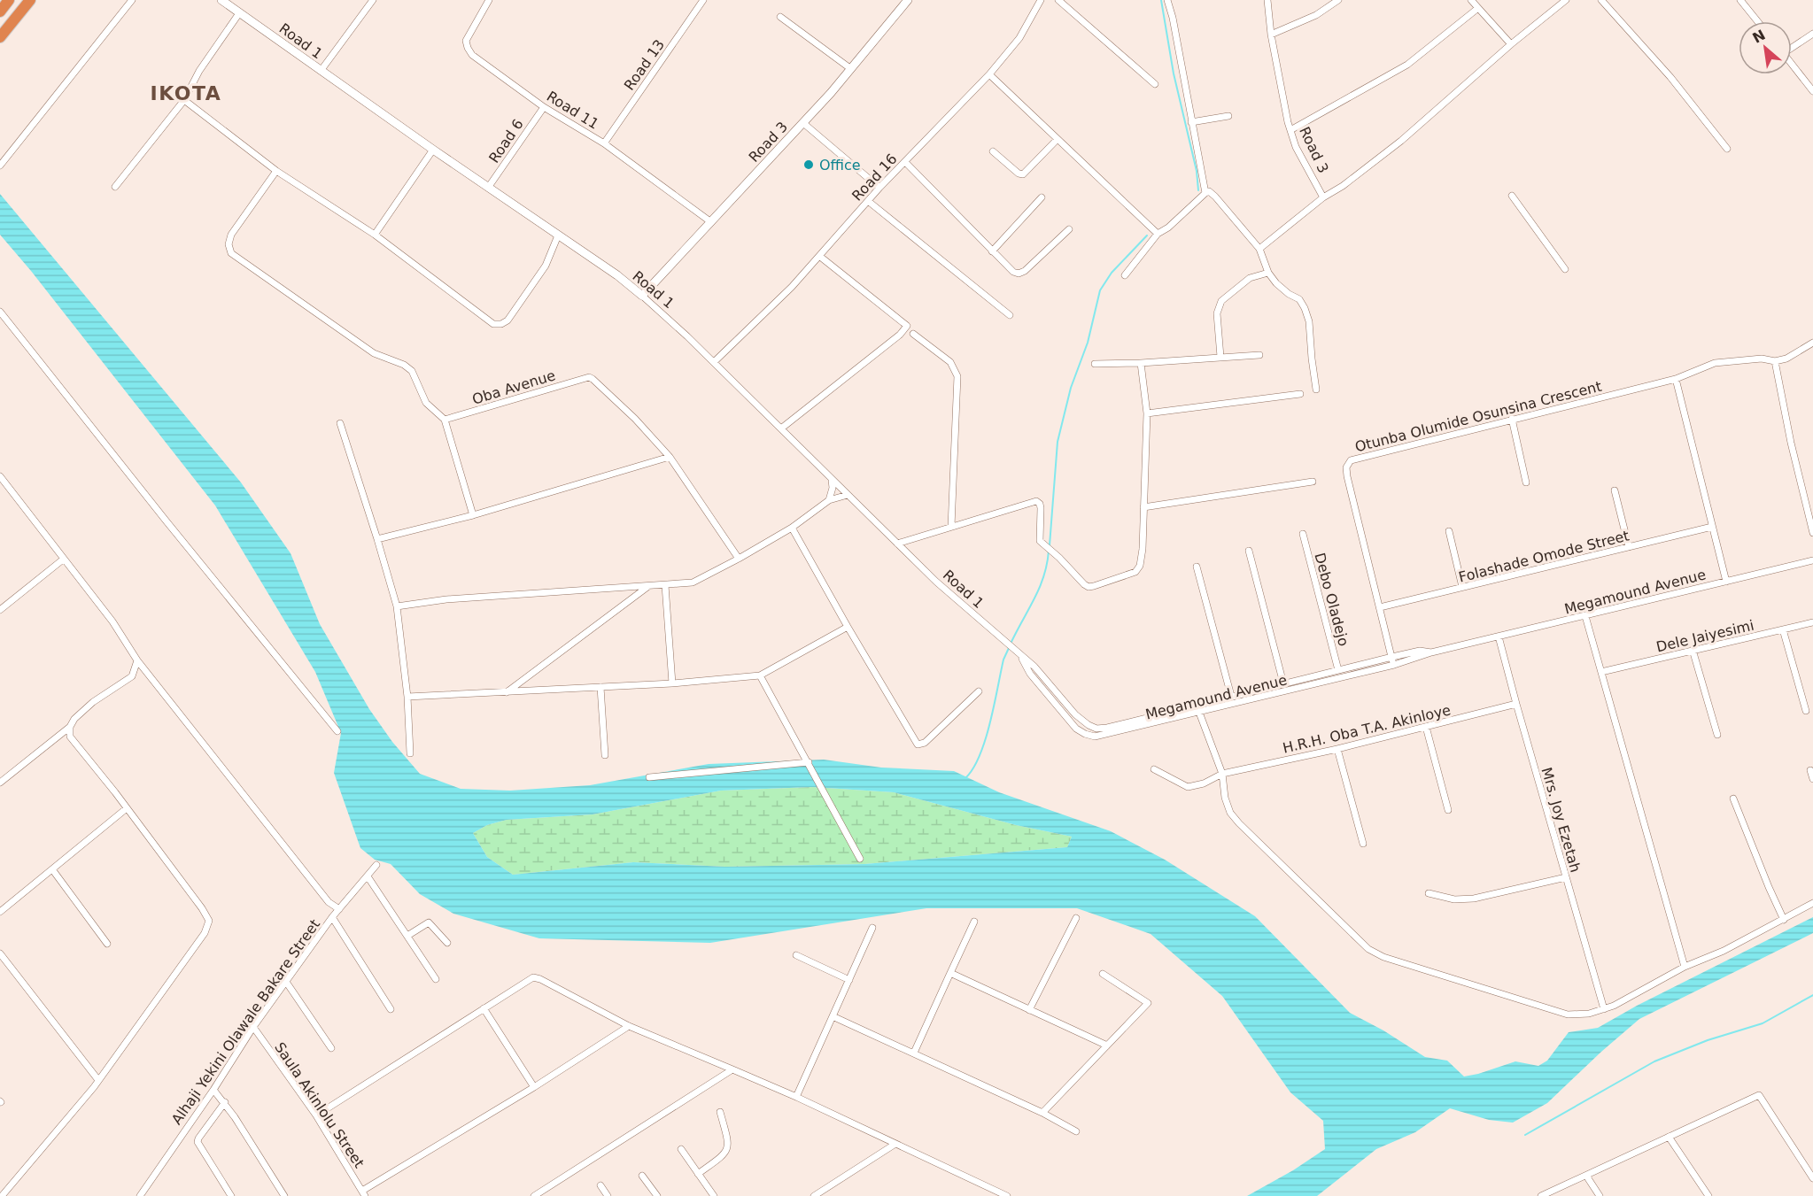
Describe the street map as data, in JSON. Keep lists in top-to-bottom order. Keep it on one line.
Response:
{"streets":{"street":["Road 1","Road 13","Road 11","Road 6","Road 3","Road 16","Oba Avenue","Otunba Olumide Osunsina Crescent","Folashade Omode Street","Megamound Avenue","Debo Oladejo","Dele Jaiyesimi","H.R.H. Oba T.A. Akinloye","Mrs. Joy Ezetah","Alhaji Yekini Olawale Bakare Street","Saula Akinlolu Street"]},"crossings":[["Road 1","Road 6"],["Road 1","Road 3"],["Road 1","Road 16"],["Road 1","Megamound Avenue"],["Road 13","Road 11"],["Road 11","Road 6"],["Road 11","Road 3"],["Otunba Olumide Osunsina Crescent","Folashade Omode Street"],["Otunba Olumide Osunsina Crescent","Megamound Avenue"],["Megamound Avenue","Debo Oladejo"],["Megamound Avenue","Mrs. Joy Ezetah"],["H.R.H. Oba T.A. Akinloye","Mrs. Joy Ezetah"],["Alhaji Yekini Olawale Bakare Street","Saula Akinlolu Street"]],"districts":["IKOTA"],"places":["Office"],"north":"top left"}
